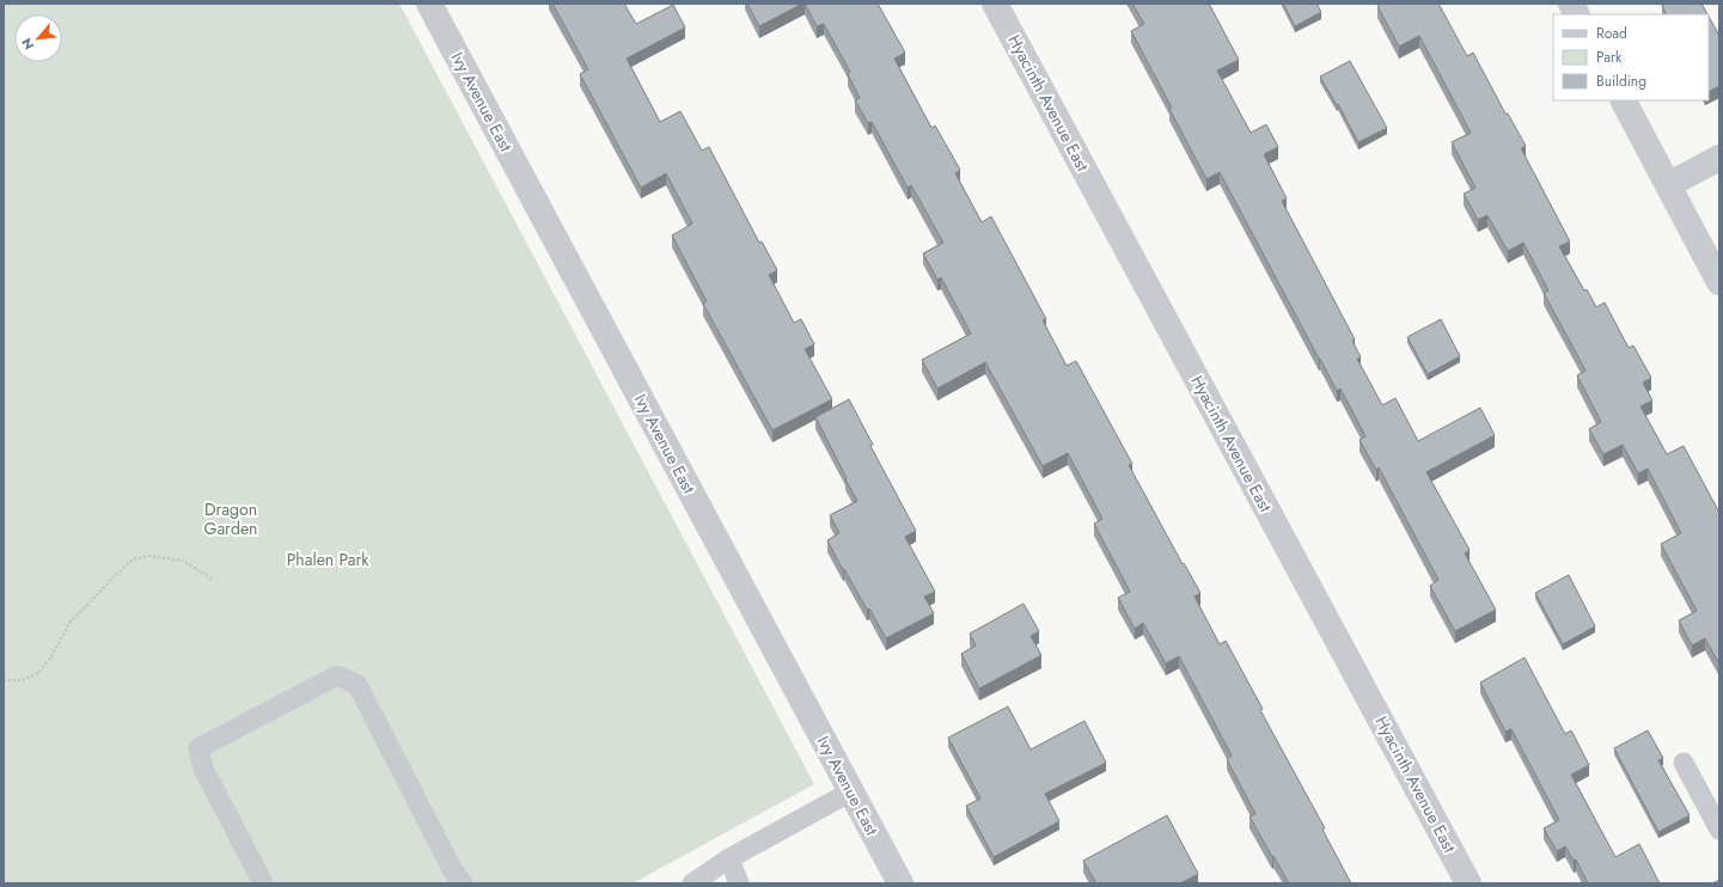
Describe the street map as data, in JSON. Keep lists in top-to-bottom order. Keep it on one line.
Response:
{"streets":{"street":["Ivy Avenue East","Hyacinth Avenue East"]},"parks":["Dragon Garden","Phalen Park"],"legend":["Road","Park","Building"],"north":"bottom left"}
